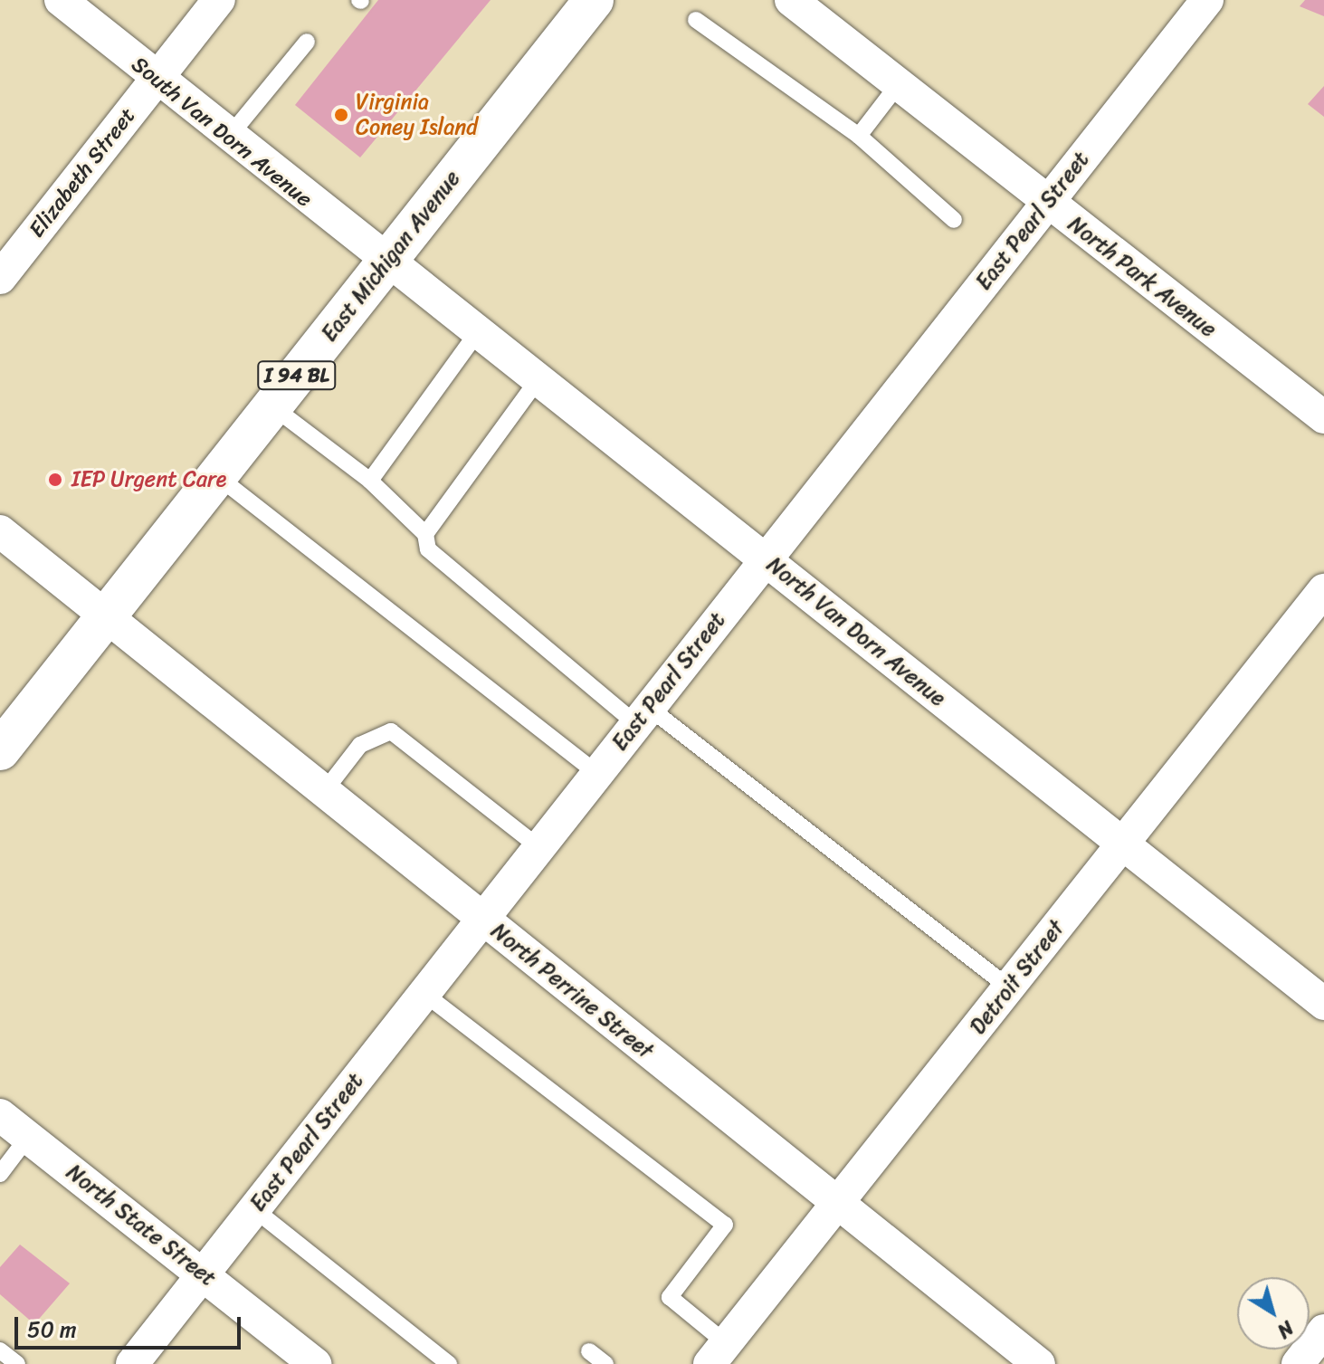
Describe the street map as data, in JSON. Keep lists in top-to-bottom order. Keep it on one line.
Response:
{"streets":{"main road":["East Michigan Avenue","I 94 BL"],"street":["South Van Dorn Avenue","Elizabeth Street","East Pearl Street","North Park Avenue","North Van Dorn Avenue","Detroit Street","North Perrine Street","North State Street"]},"crossings":[["South Van Dorn Avenue","Elizabeth Street"],["South Van Dorn Avenue","East Michigan Avenue"],["South Van Dorn Avenue","North Van Dorn Avenue"],["East Pearl Street","North Park Avenue"],["East Pearl Street","North Van Dorn Avenue"],["East Pearl Street","North Perrine Street"],["East Pearl Street","North State Street"],["East Michigan Avenue","North Van Dorn Avenue"],["East Michigan Avenue","North Perrine Street"],["North Van Dorn Avenue","Detroit Street"],["Detroit Street","North Perrine Street"]],"places":["Virginia Coney Island","IEP Urgent Care"],"scale_bar":"50 m","north":"bottom right"}
